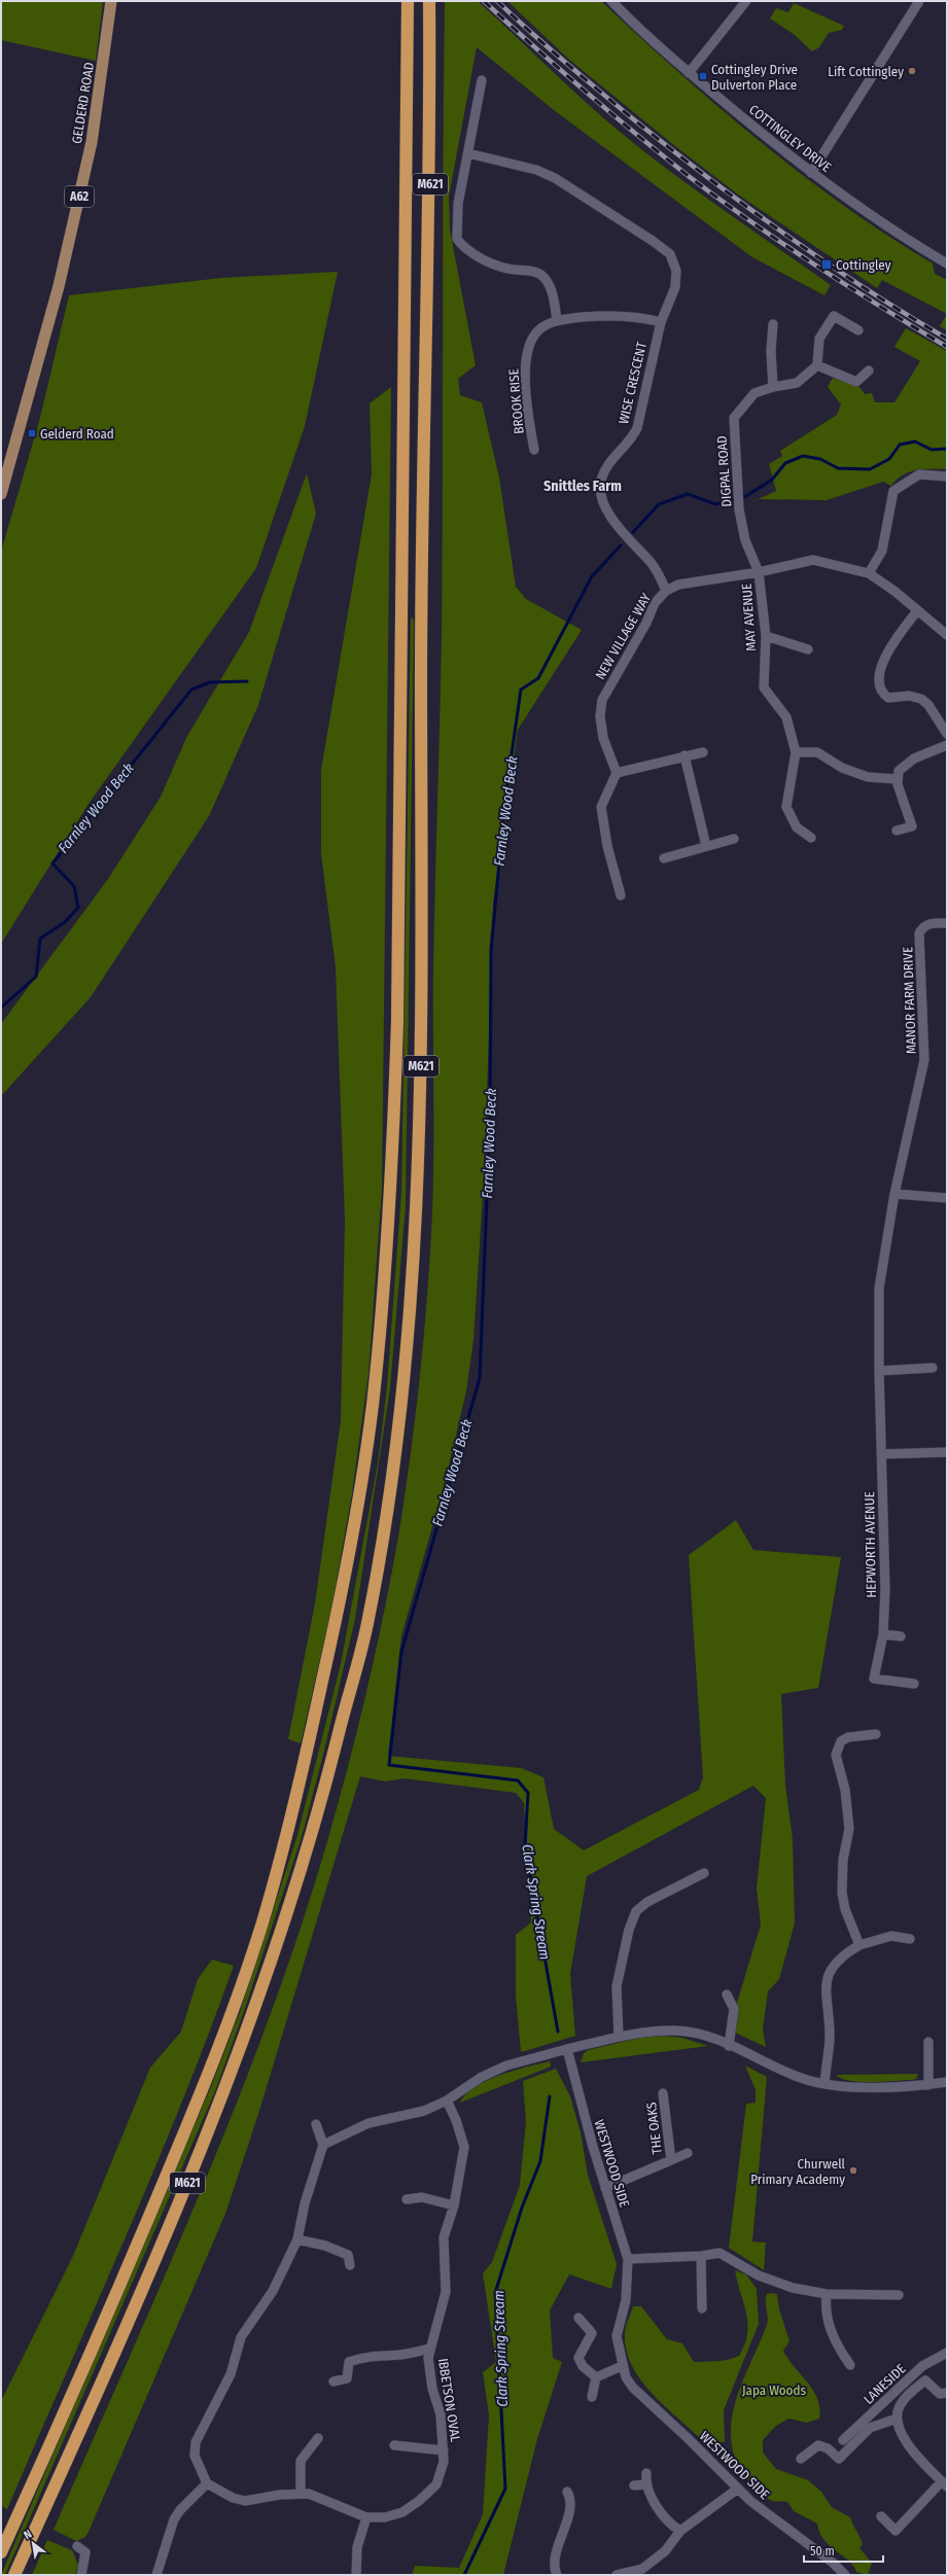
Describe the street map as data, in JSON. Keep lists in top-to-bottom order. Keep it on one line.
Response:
{"streets":{"highway":["M621"],"main road":["GELDERD ROAD","A62"],"street":["COTTINGLEY DRIVE","WISE CRESCENT","BROOK RISE","DIGPAL ROAD","MAY AVENUE","NEW VILLAGE WAY","MANOR FARM DRIVE","HEPWORTH AVENUE","THE OAKS","WESTWOOD SIDE","LANESIDE","IBBETSON OVAL"]},"crossings":[["WISE CRESCENT","BROOK RISE"],["WISE CRESCENT","NEW VILLAGE WAY"],["DIGPAL ROAD","MAY AVENUE"],["DIGPAL ROAD","NEW VILLAGE WAY"],["MAY AVENUE","NEW VILLAGE WAY"],["MANOR FARM DRIVE","HEPWORTH AVENUE"],["THE OAKS","WESTWOOD SIDE"]],"districts":["Snittles Farm"],"water":["Farnley Wood Beck","Clark Spring Stream"],"parks":["Japa Woods"],"places":{"other":["Lift Cottingley","Churwell Primary Academy"],"transit":["Cottingley Drive Dulverton Place","Cottingley","Gelderd Road"]},"scale_bar":"50 m","north":"top left"}
